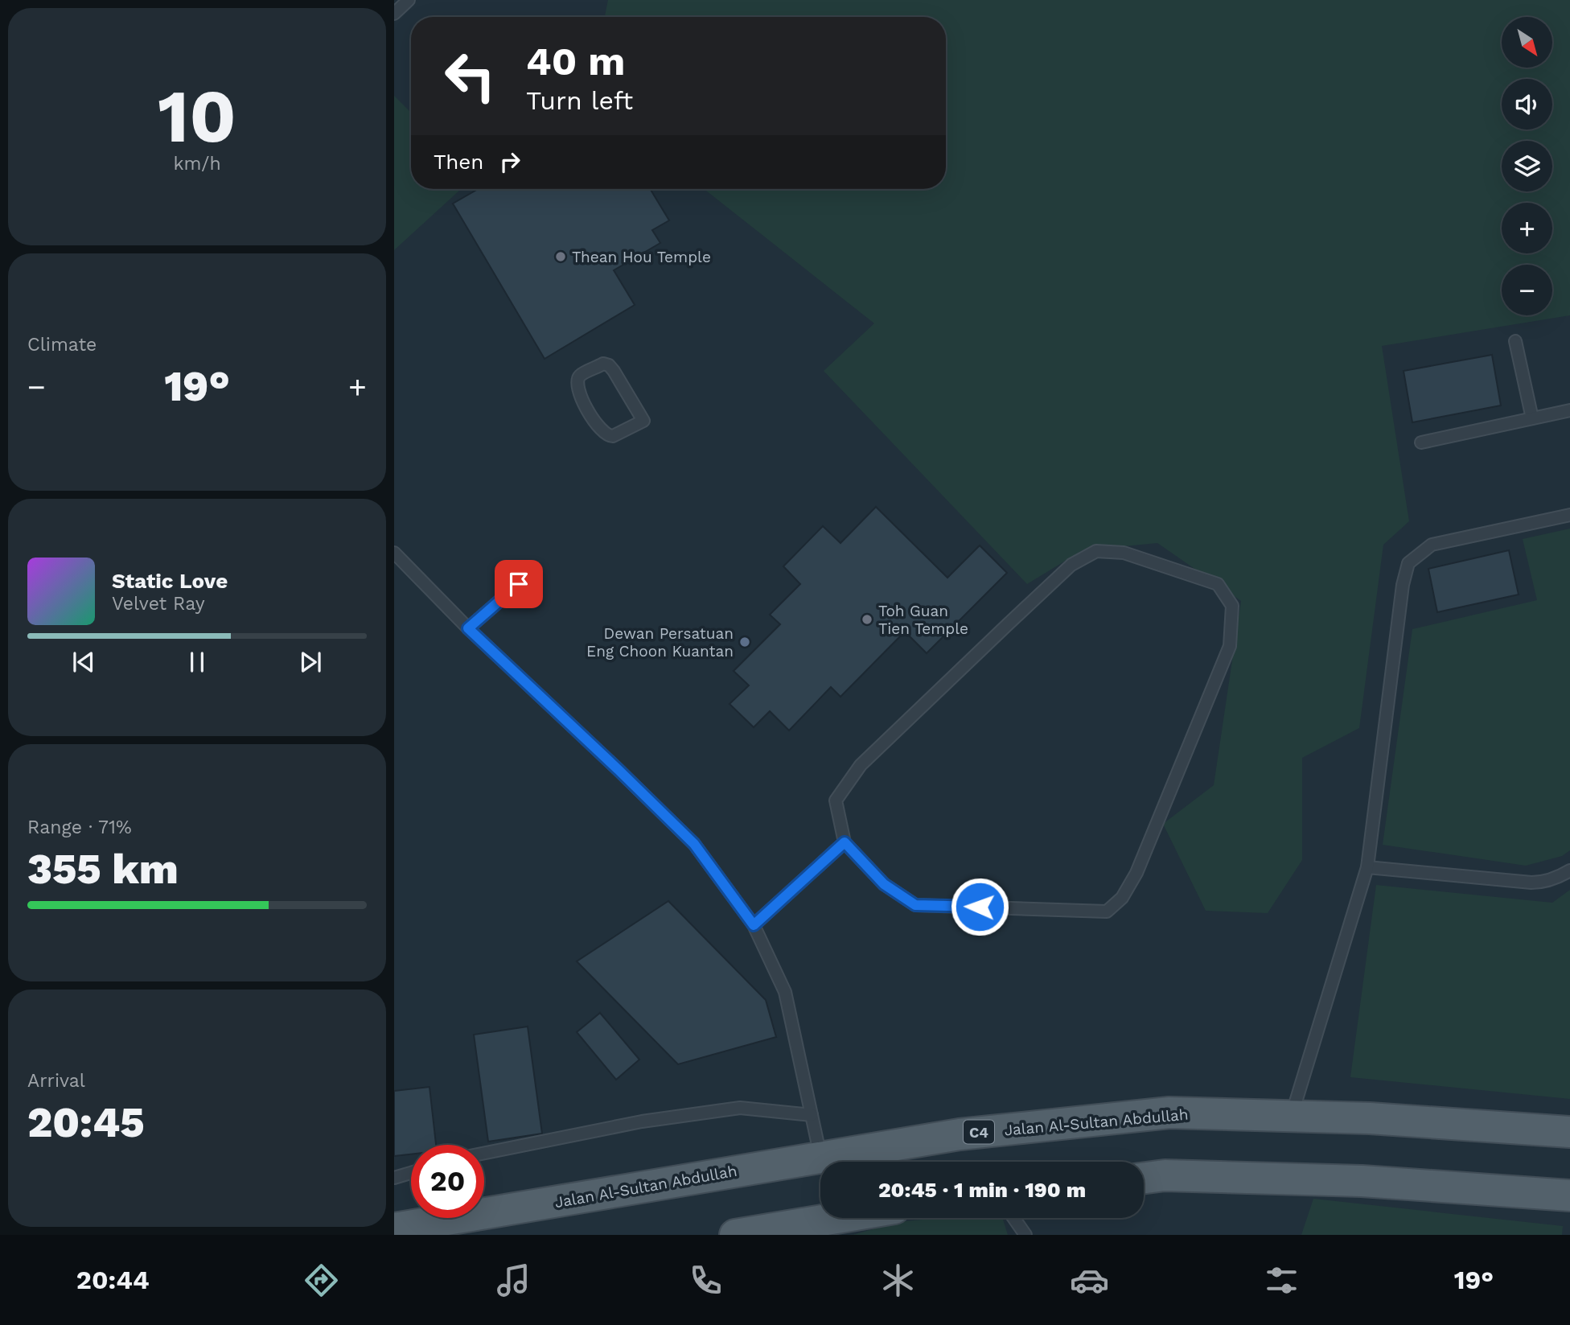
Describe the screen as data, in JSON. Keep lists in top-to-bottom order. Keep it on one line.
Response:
{"streets":{"main road":["Jalan Al-Sultan Abdullah","C4"]},"places":["Thean Hou Temple","Toh Guan Tien Temple","Dewan Persatuan Eng Choon Kuantan"],"north":"bottom right","page":{"tile":[["10","km/h"],"Climate",["Range · 71%","355 km"],["Arrival","20:45"]],"map_buttons":["+","−"],"turn":["40 m","Turn left"],"then":"Then","heat":["−","19°","+"],"song":["Static Love","Velvet Ray"],"limit":"20","trip":"20:45 · 1 min · 190 m","tabs":["20:44","19°"]}}
